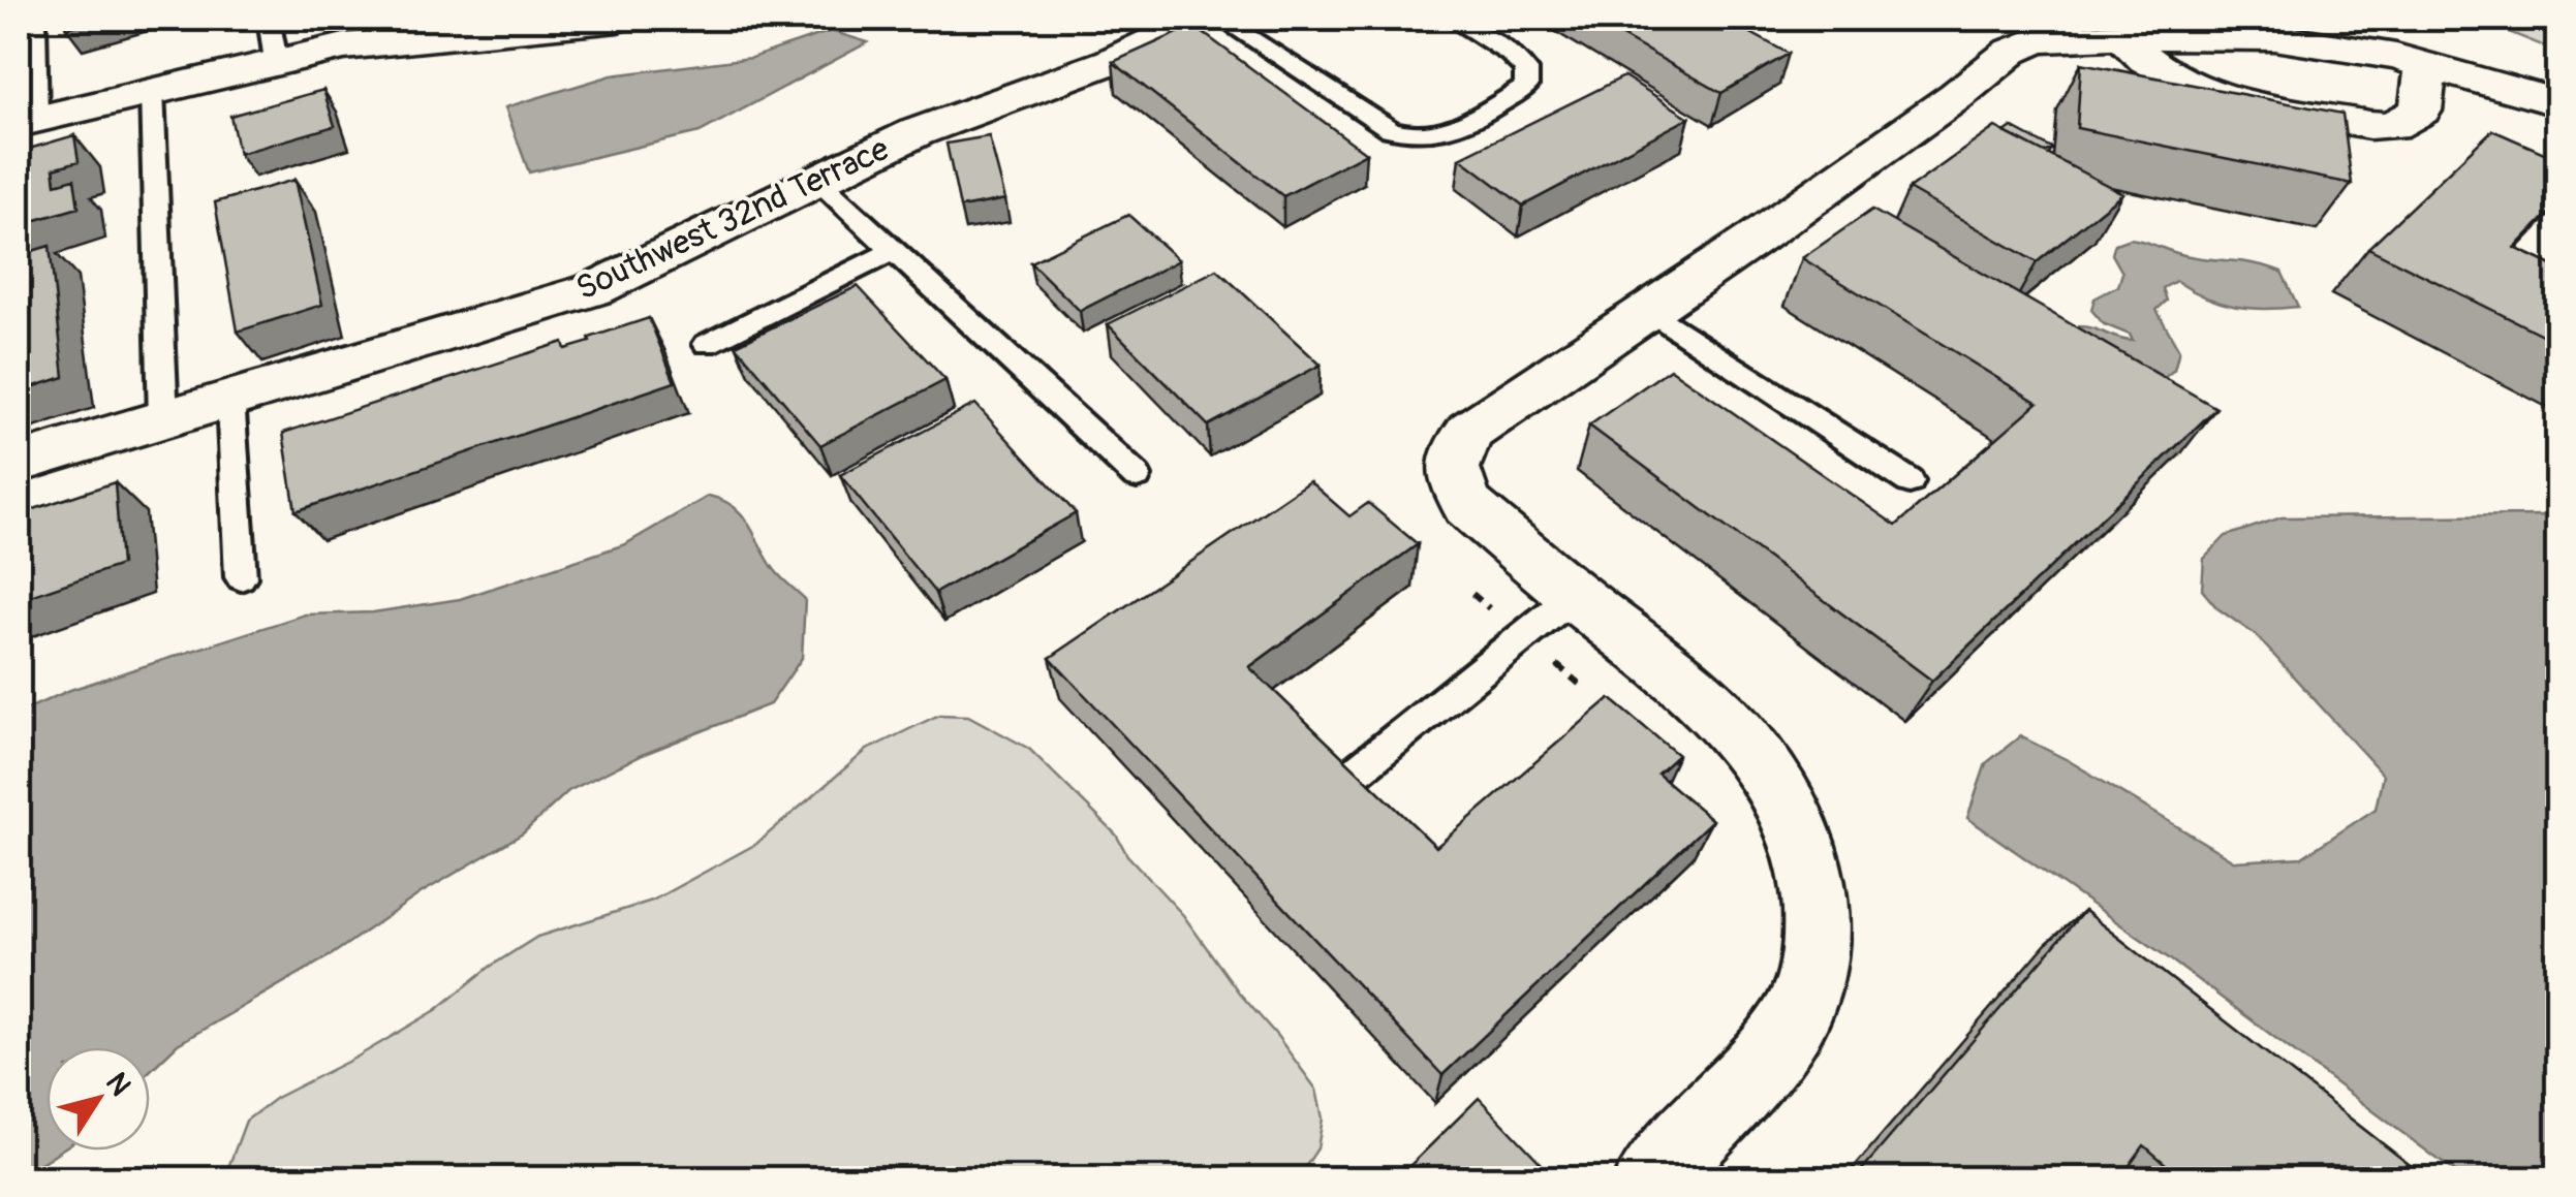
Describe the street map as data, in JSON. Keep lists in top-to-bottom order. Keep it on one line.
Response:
{"streets":{"street":["Southwest 32nd Terrace"]},"north":"top right"}
